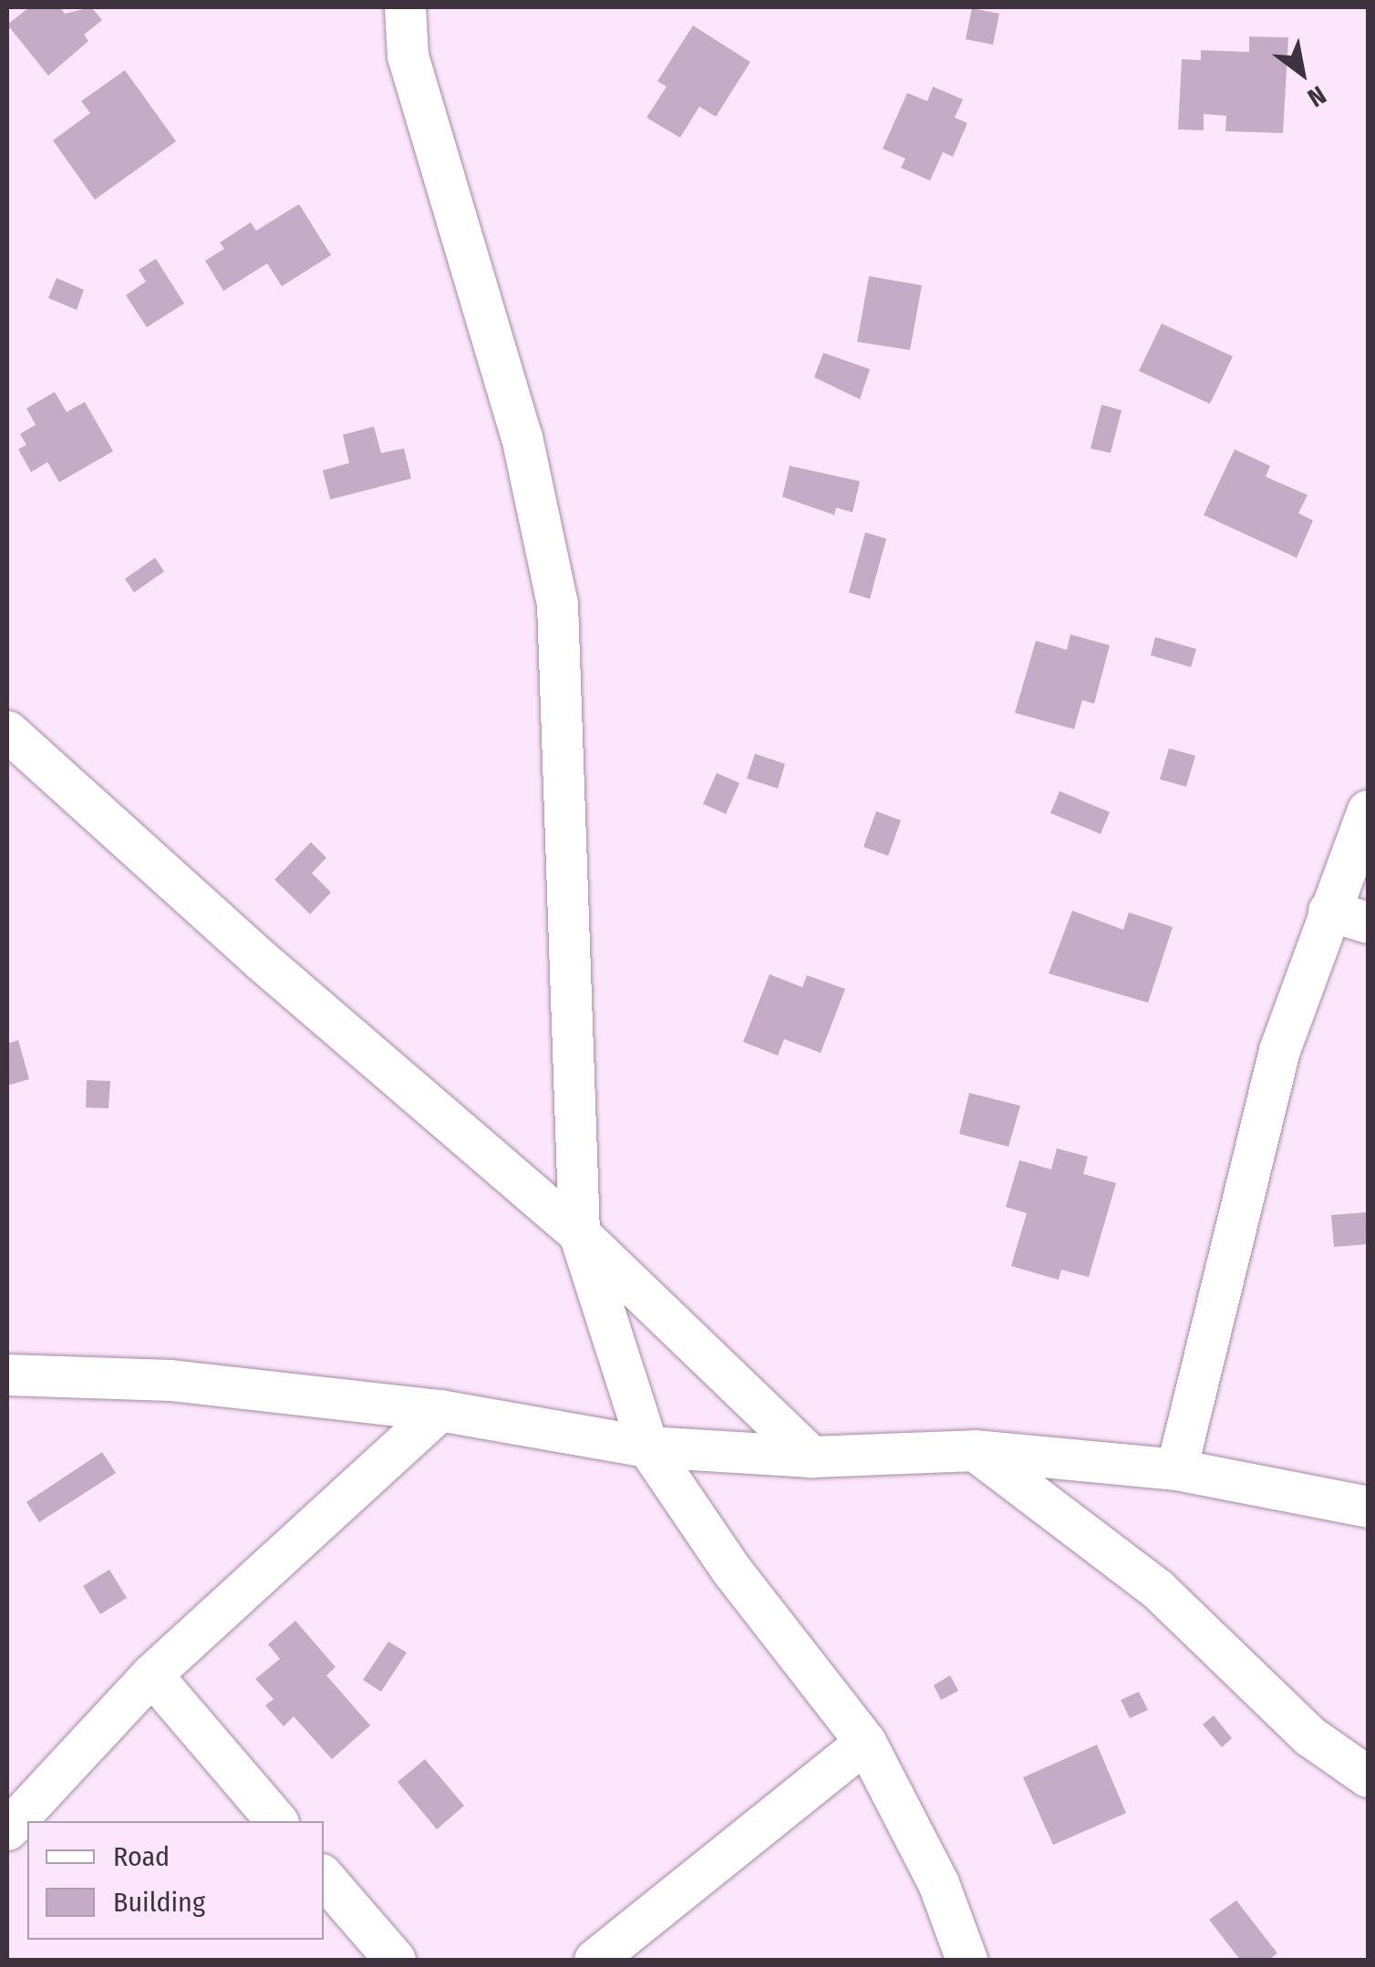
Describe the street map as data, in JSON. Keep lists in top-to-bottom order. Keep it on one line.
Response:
{"legend":["Road","Building"],"north":"bottom right"}
